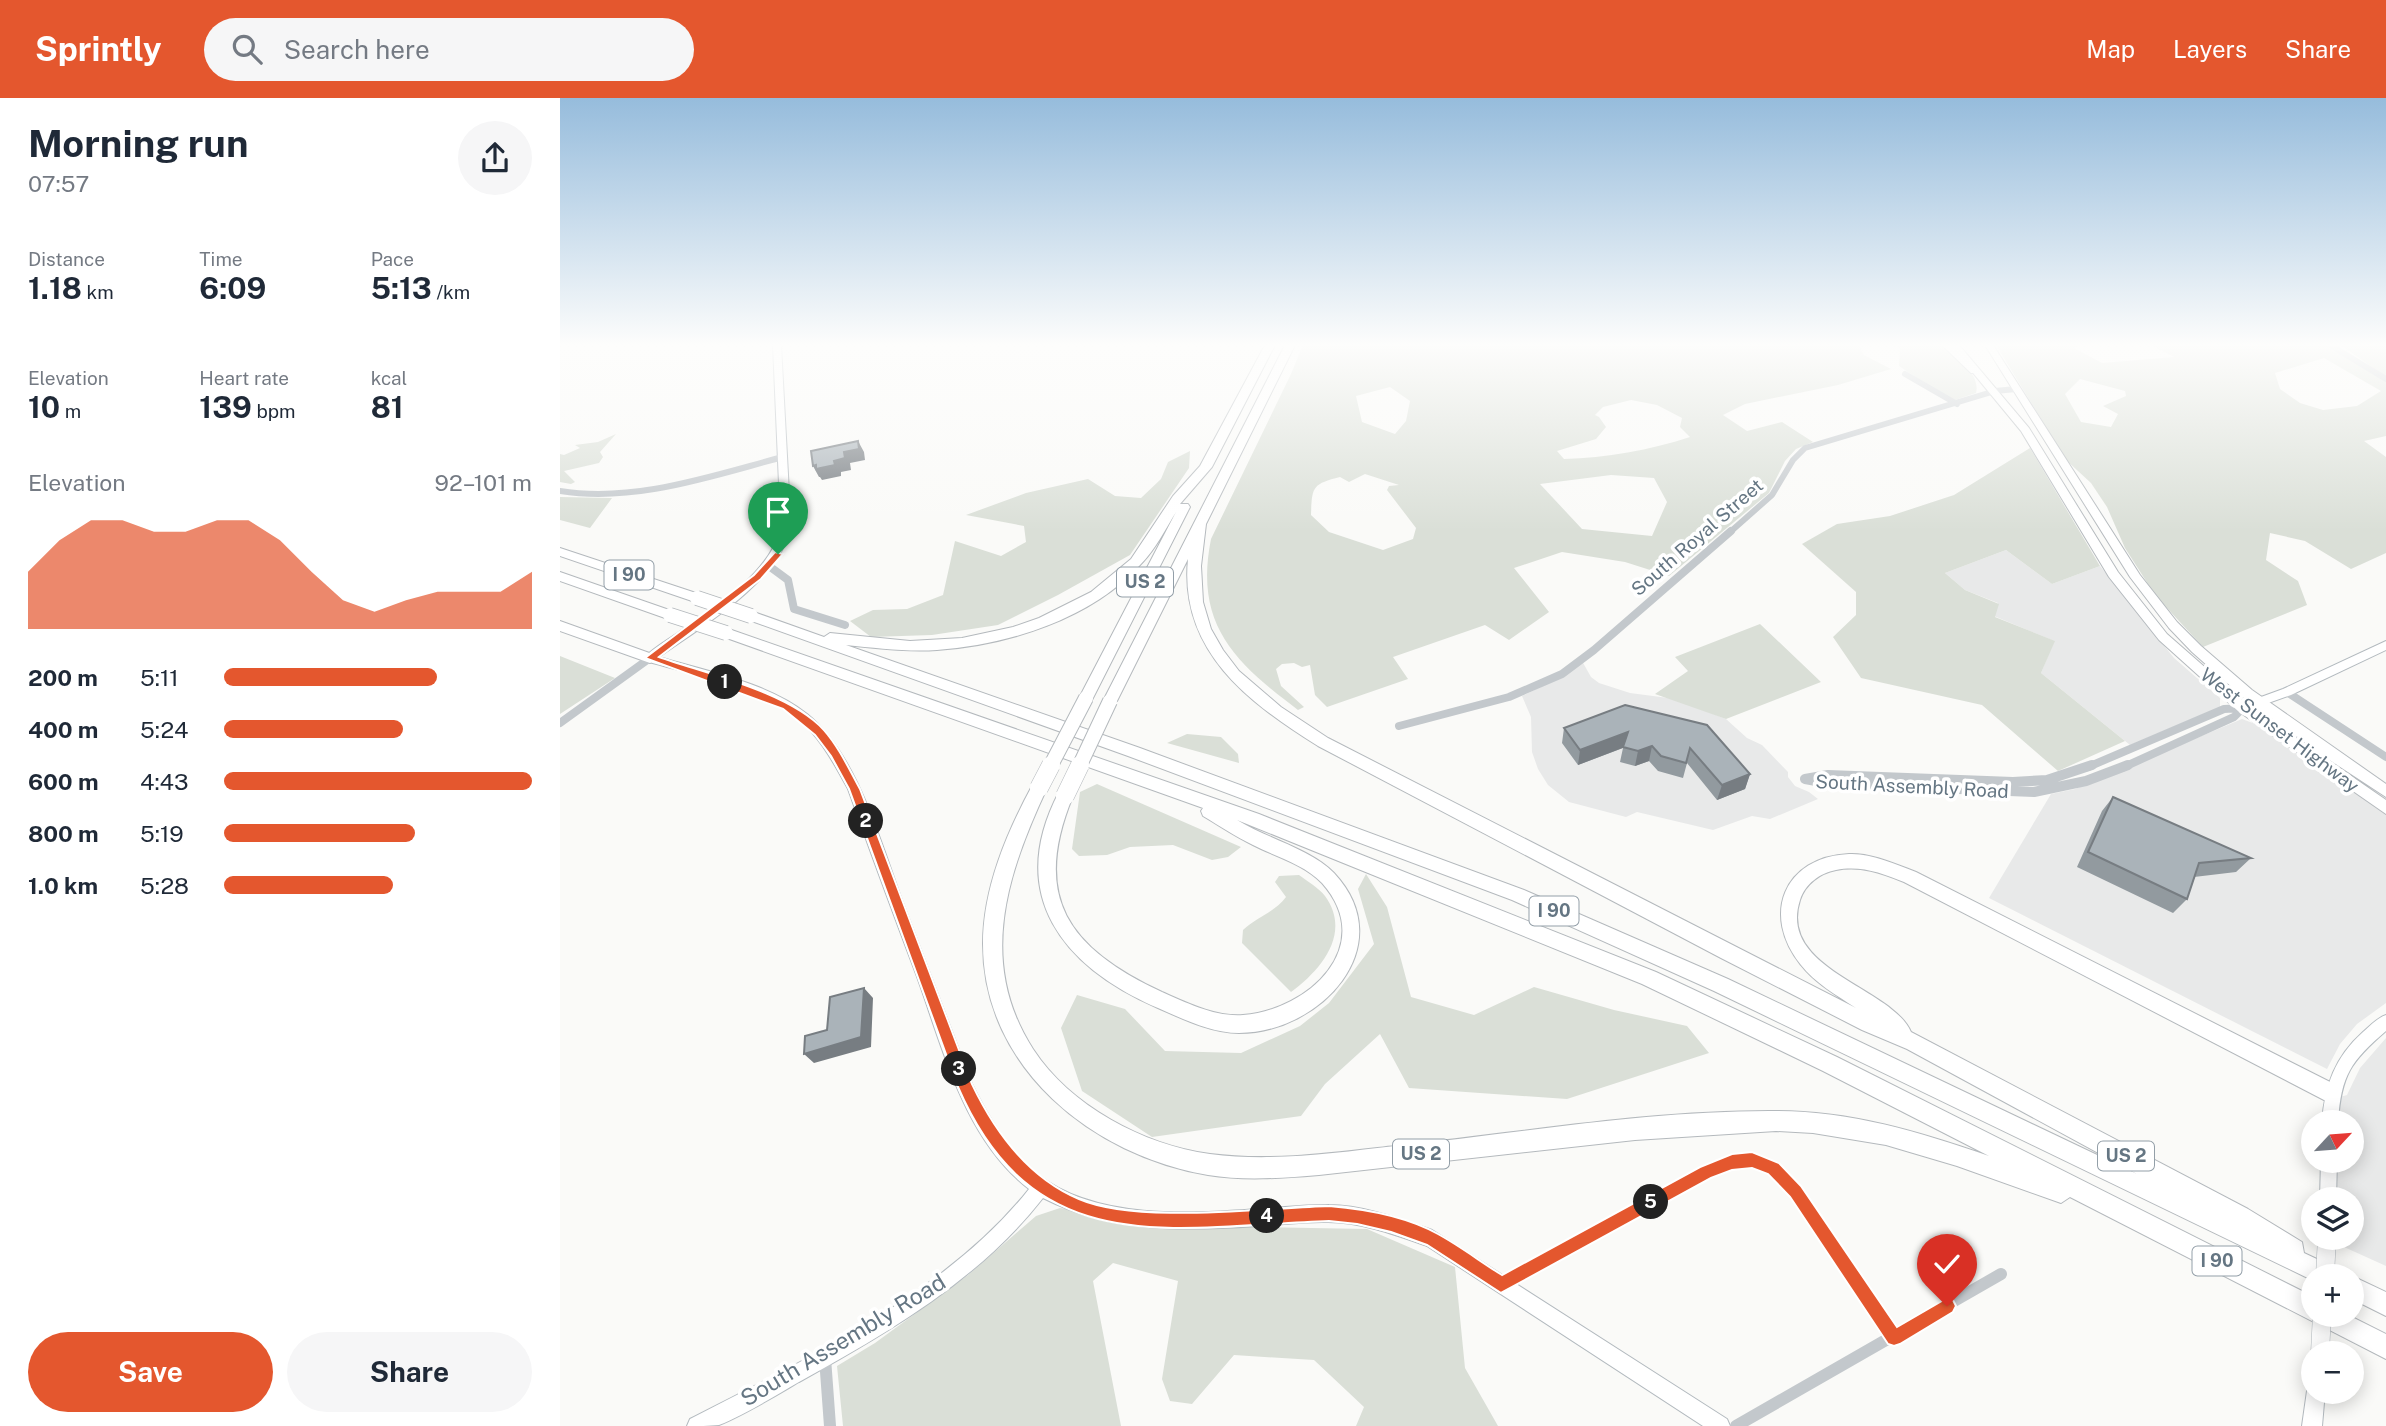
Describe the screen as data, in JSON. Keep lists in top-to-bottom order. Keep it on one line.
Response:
{"streets":{"highway":["I 90","US 2"],"main road":["West Sunset Highway"],"street":["South Royal Street","South Assembly Road"]},"crossings":[["I 90","US 2"],["West Sunset Highway","South Assembly Road"]],"north":"top right","page":{"header":"Sprintly","search":"Search here","nav":["Map","Layers","Share"],"heading":["Morning run","07:57"],"stats":[["Distance","1.18 km"],["Time","6:09"],["Pace","5:13 /km"],["Elevation","10 m"],["Heart rate","139 bpm"],["kcal","81"]],"chart":["Elevation","92–101 m"],"list":[{"name":"200 m","note":"5:11"},{"name":"400 m","note":"5:24"},{"name":"600 m","note":"4:43"},{"name":"800 m","note":"5:19"},{"name":"1.0 km","note":"5:28"}],"pins":["1","2","3","5","4"],"map_buttons":["+","−"],"buttons":["Save","Share"]}}
